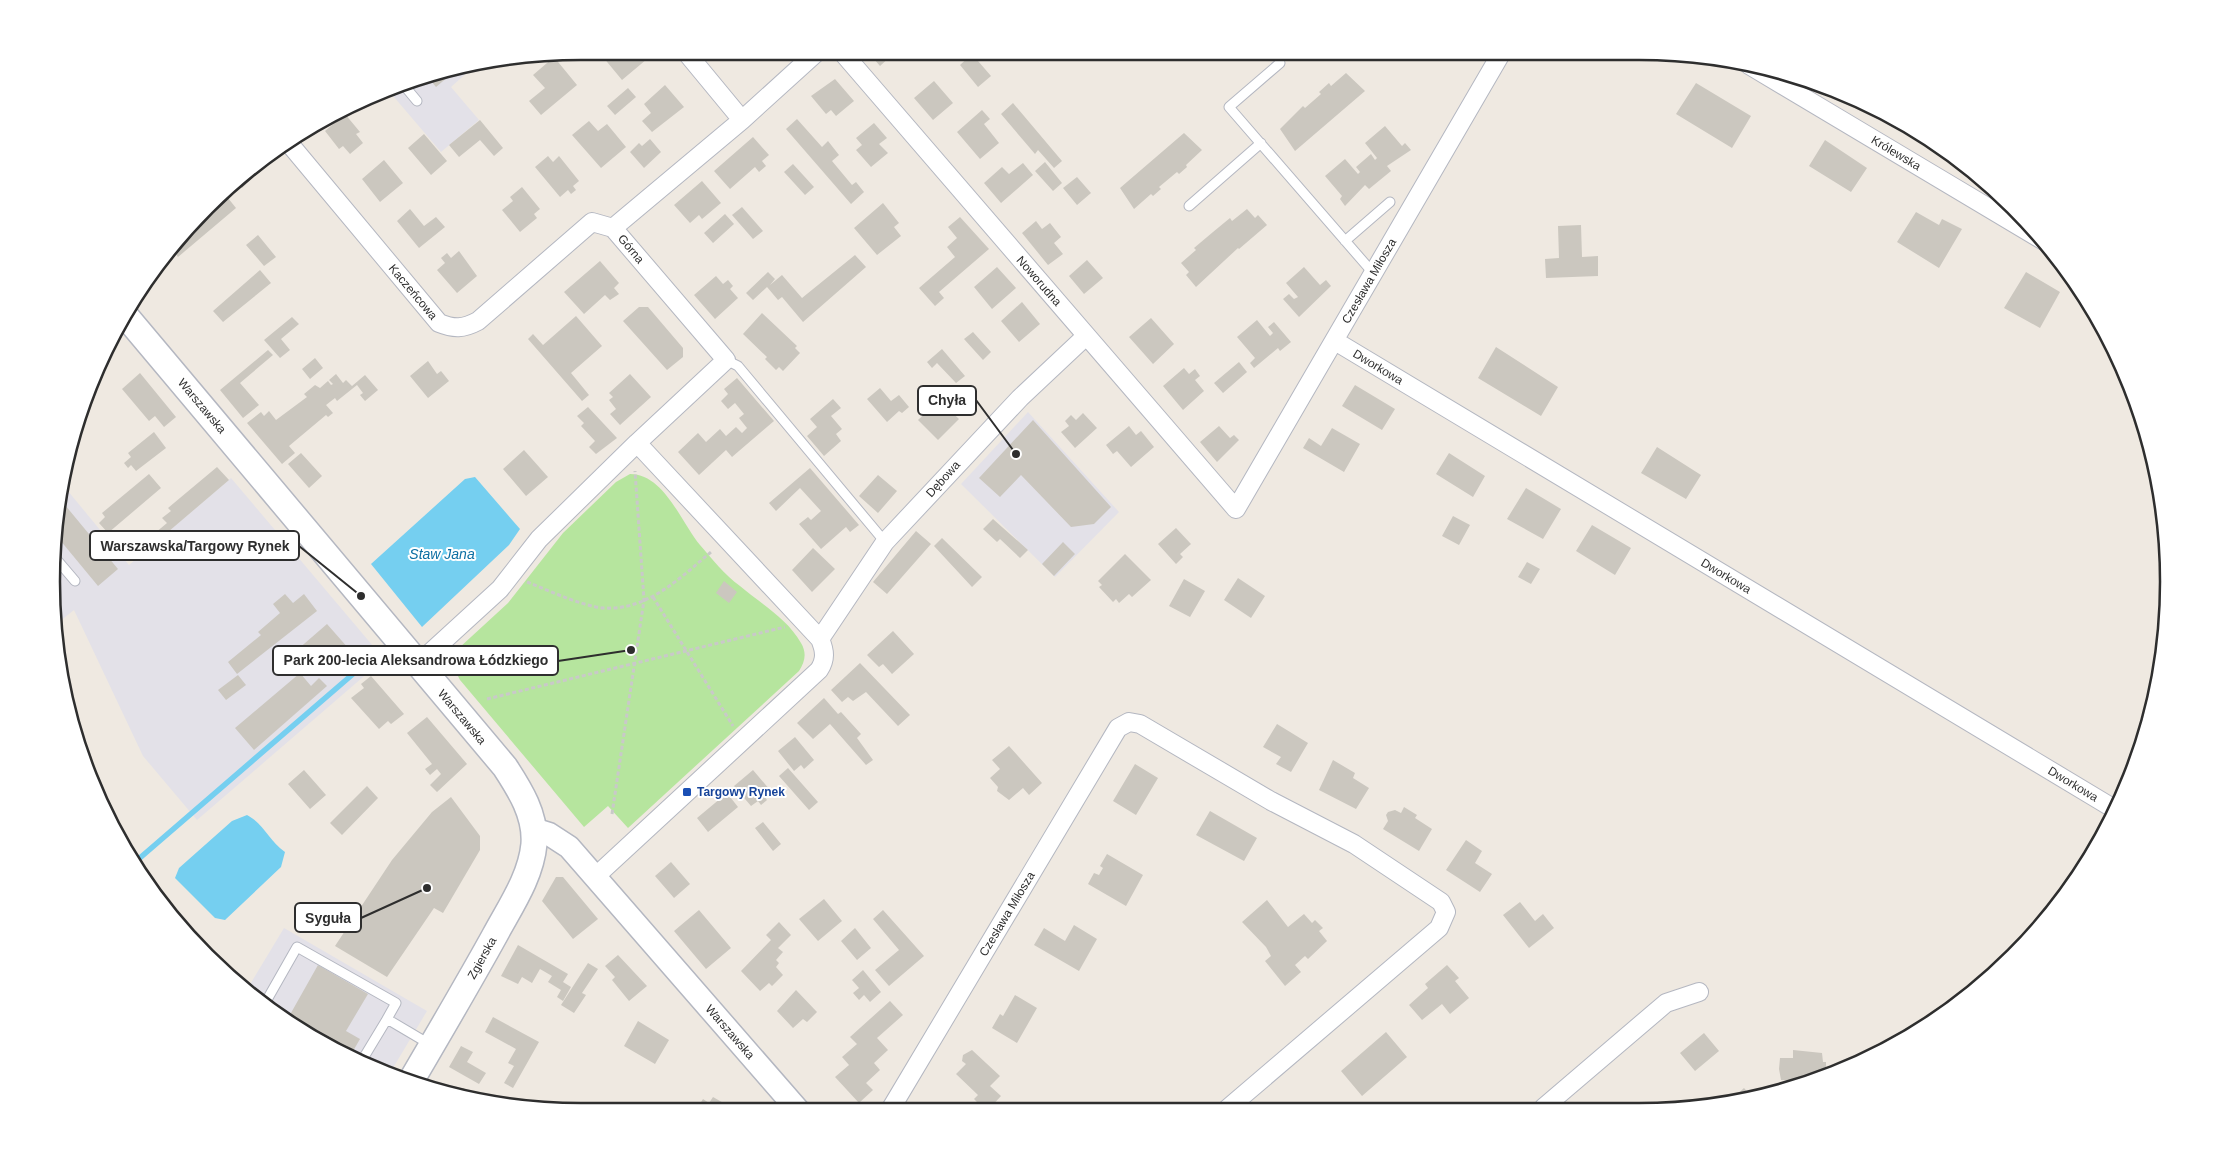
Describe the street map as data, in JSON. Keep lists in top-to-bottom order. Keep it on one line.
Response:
{"streets":{"main road":["Warszawska","Zgierska"],"street":["Królewska","Górna","Noworudna","Czesława Miłosza","Kaczeńcowa","Dworkowa","Dębowa"]},"crossings":[["Górna","Kaczeńcowa"],["Noworudna","Czesława Miłosza"],["Noworudna","Dębowa"],["Czesława Miłosza","Dworkowa"],["Warszawska","Zgierska"]],"water":["Staw Jana"],"places":{"other":["Chyła","Warszawska/Targowy Rynek","Park 200-lecia Aleksandrowa Łódzkiego","Syguła"],"transit":["Targowy Rynek"]}}
